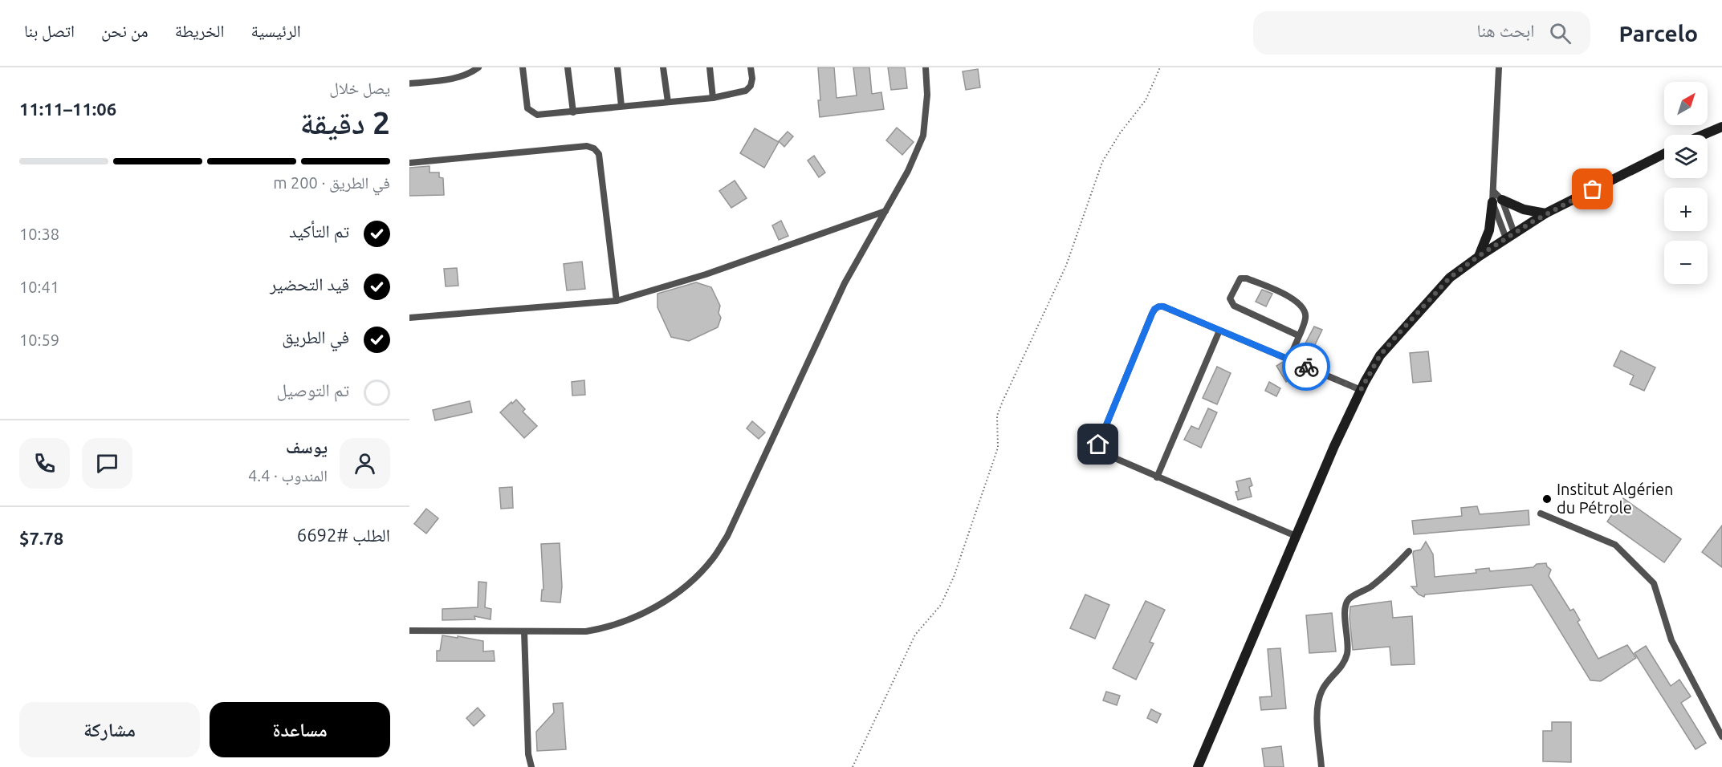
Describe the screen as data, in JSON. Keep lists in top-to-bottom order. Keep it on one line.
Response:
{"places":["Institut Algérien du Pétrole"],"north":"top right","page":{"header":"Parcelo","search":"ابحث هنا","nav":["الرئيسية","الخريطة","من نحن","اتصل بنا"],"heading":["2 دقيقة","يصل خلال","11:06–11:11"],"panel":["يوسف","المندوب · 4.4","الطلب #6692","$7.78"],"map_buttons":["+","−"],"bar":"في الطريق · 200 m","list":[["تم التأكيد","10:38"],["قيد التحضير","10:41"],["في الطريق","10:59"],"تم التوصيل"],"buttons":["مساعدة","مشاركة"]}}
